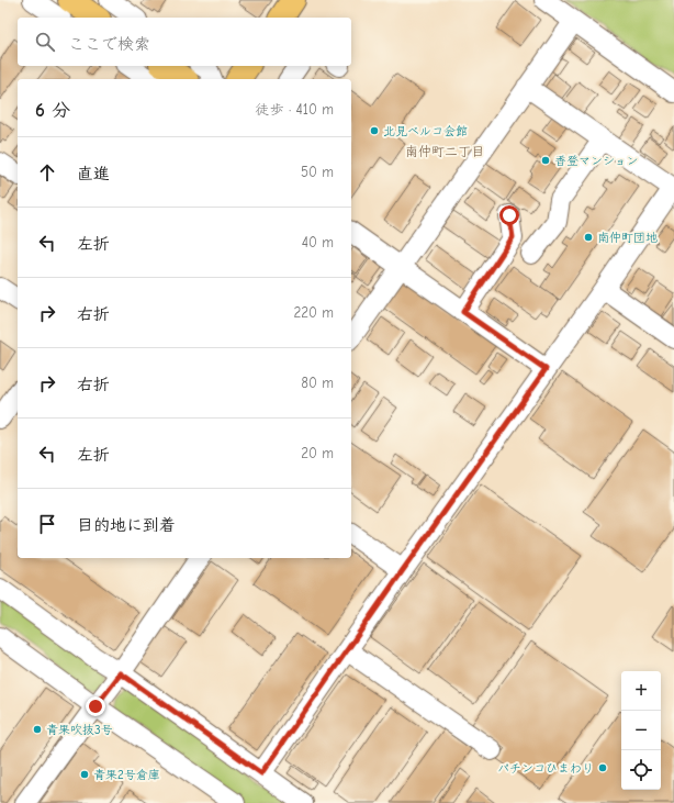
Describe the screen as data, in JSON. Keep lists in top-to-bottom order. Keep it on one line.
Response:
{"districts":["南仲町二丁目"],"places":["北見ベルコ会館","香登マンション","南仲町団地","青果吹抜3号","パチンコひまわり","青果2号倉庫"],"page":{"search":"ここで検索","heading":["6 分","徒歩 · 410 m"],"list":[["直進","50 m"],["左折","40 m"],["右折","220 m"],["右折","80 m"],["左折","20 m"],"目的地に到着"],"map_buttons":["+","−"]}}
